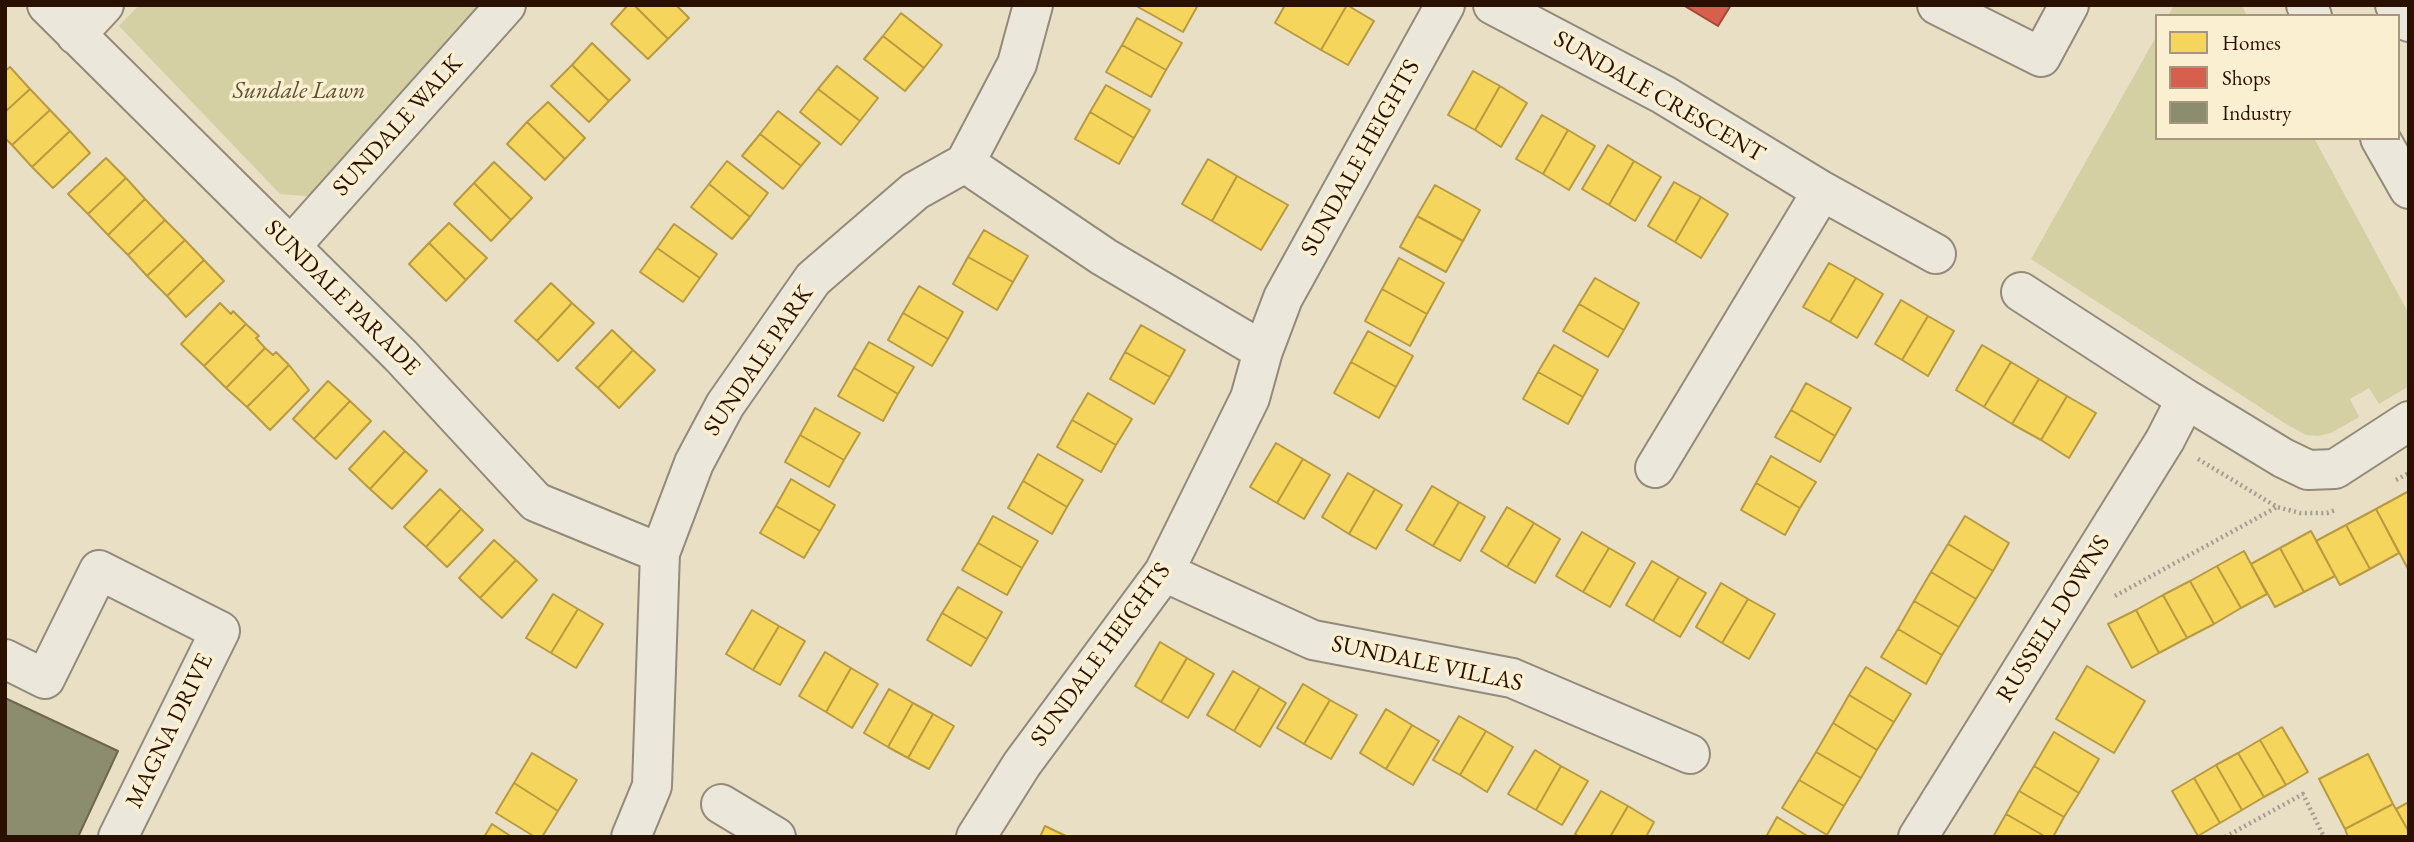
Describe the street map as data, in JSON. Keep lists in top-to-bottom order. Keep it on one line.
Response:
{"streets":{"street":["SUNDALE CRESCENT","SUNDALE WALK","SUNDALE HEIGHTS","SUNDALE PARADE","SUNDALE PARK","RUSSELL DOWNS","SUNDALE VILLAS","MAGNA DRIVE"]},"crossings":[["SUNDALE WALK","SUNDALE PARADE"],["SUNDALE HEIGHTS","SUNDALE VILLAS"],["SUNDALE PARADE","SUNDALE PARK"]],"parks":["Sundale Lawn"],"legend":["Homes","Shops","Industry"]}
